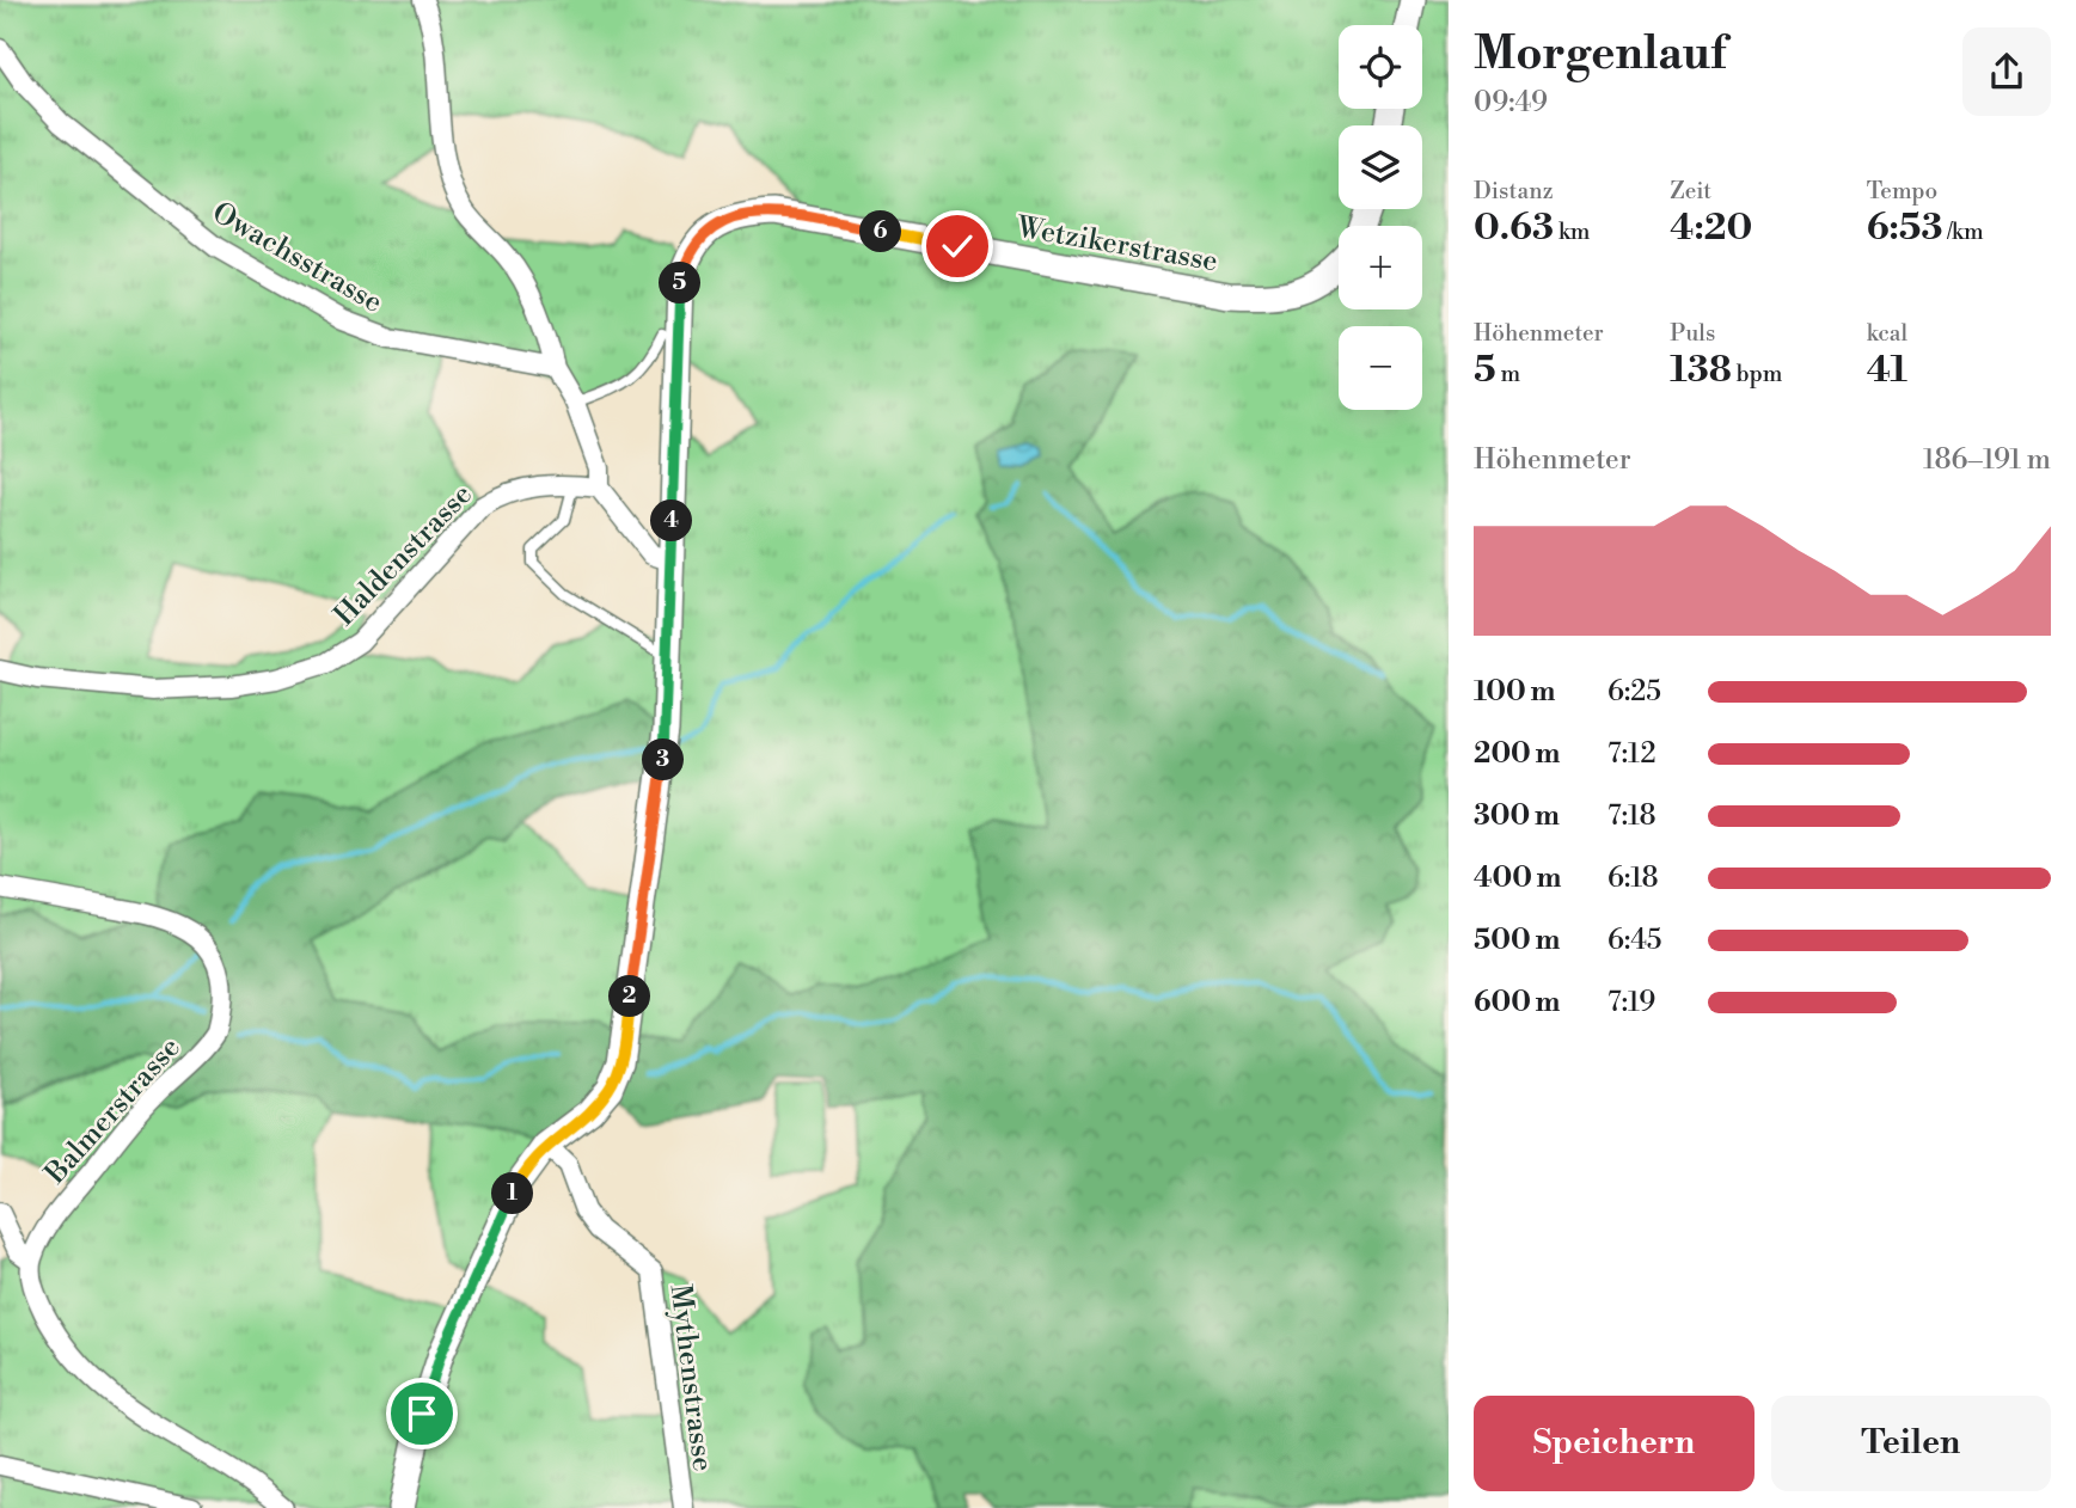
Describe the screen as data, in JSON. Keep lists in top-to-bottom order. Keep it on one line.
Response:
{"streets":{"street":["Wetzikerstrasse","Owachsstrasse","Haldenstrasse","Balmerstrasse","Mythenstrasse"]},"crossings":[["Wetzikerstrasse","Mythenstrasse"]],"page":{"heading":["Morgenlauf","09:49"],"map_buttons":["+","−"],"stats":[["Distanz","0.63 km"],["Zeit","4:20"],["Tempo","6:53 /km"],["Höhenmeter","5 m"],["Puls","138 bpm"],["kcal","41"]],"pins":["6","5","4","3","2","1"],"chart":["Höhenmeter","186–191 m"],"list":[{"name":"100 m","note":"6:25"},{"name":"200 m","note":"7:12"},{"name":"300 m","note":"7:18"},{"name":"400 m","note":"6:18"},{"name":"500 m","note":"6:45"},{"name":"600 m","note":"7:19"}],"buttons":["Speichern","Teilen"]}}
